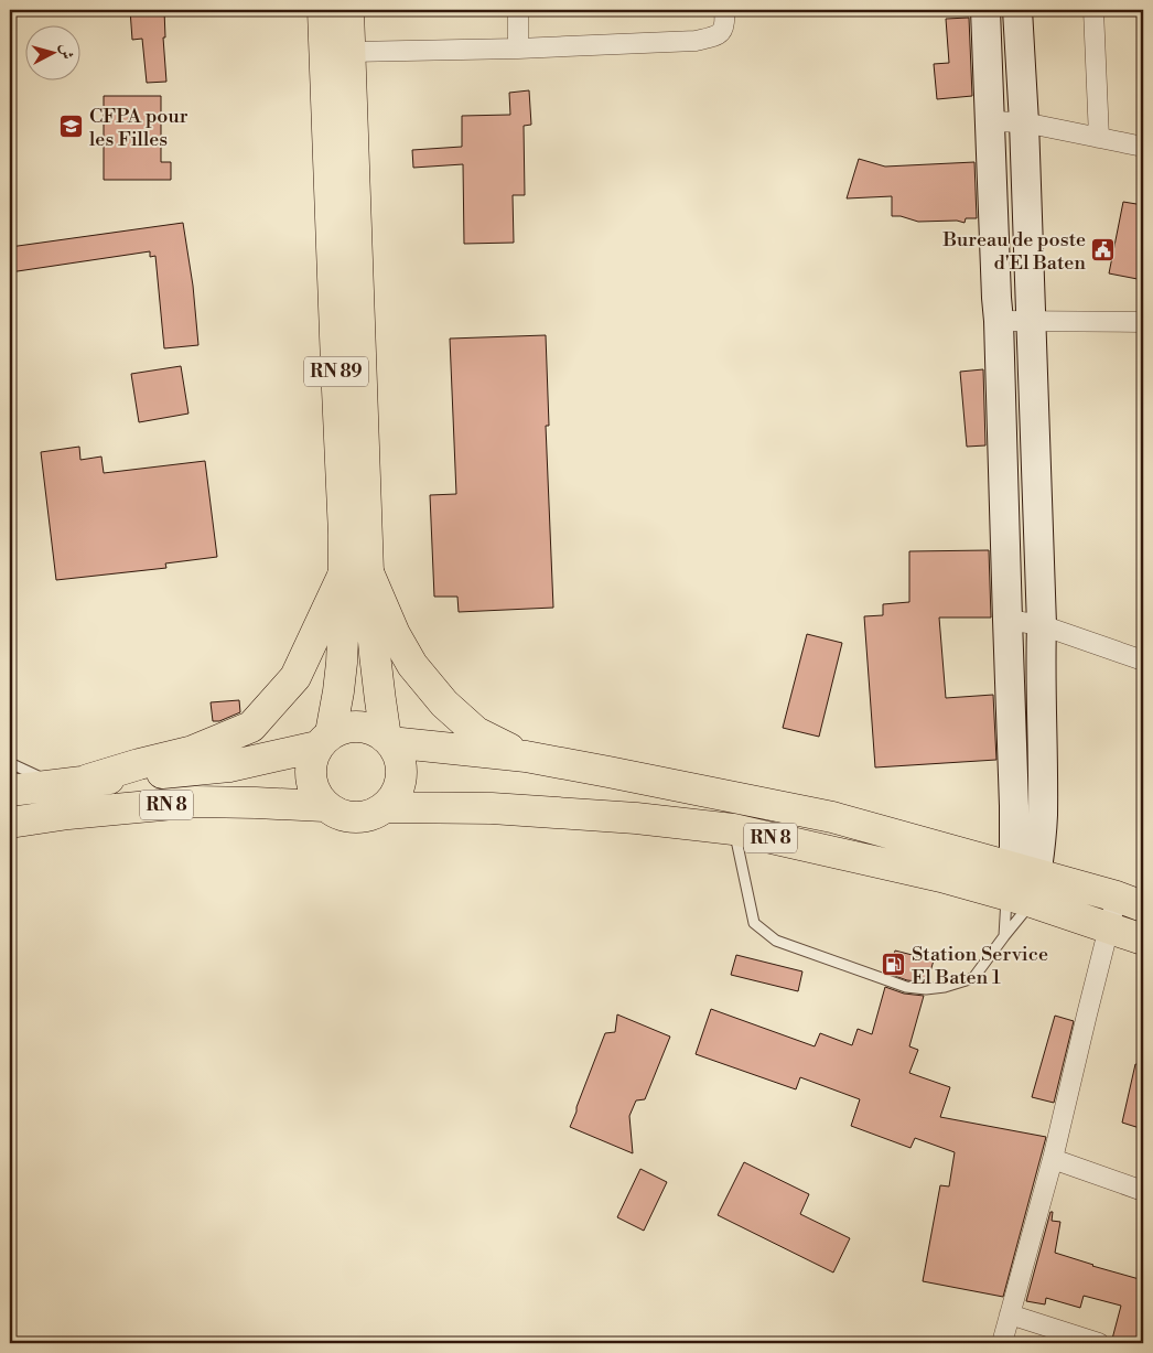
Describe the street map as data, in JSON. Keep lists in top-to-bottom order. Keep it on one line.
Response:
{"streets":{"main road":["RN 89","RN 8"]},"crossings":[["RN 89","RN 8"]],"places":{"school or university":["CFPA pour les Filles"],"public building":["Bureau de poste d'El Baten"],"fuel station":["Station Service El Baten 1"]},"north":"right"}
